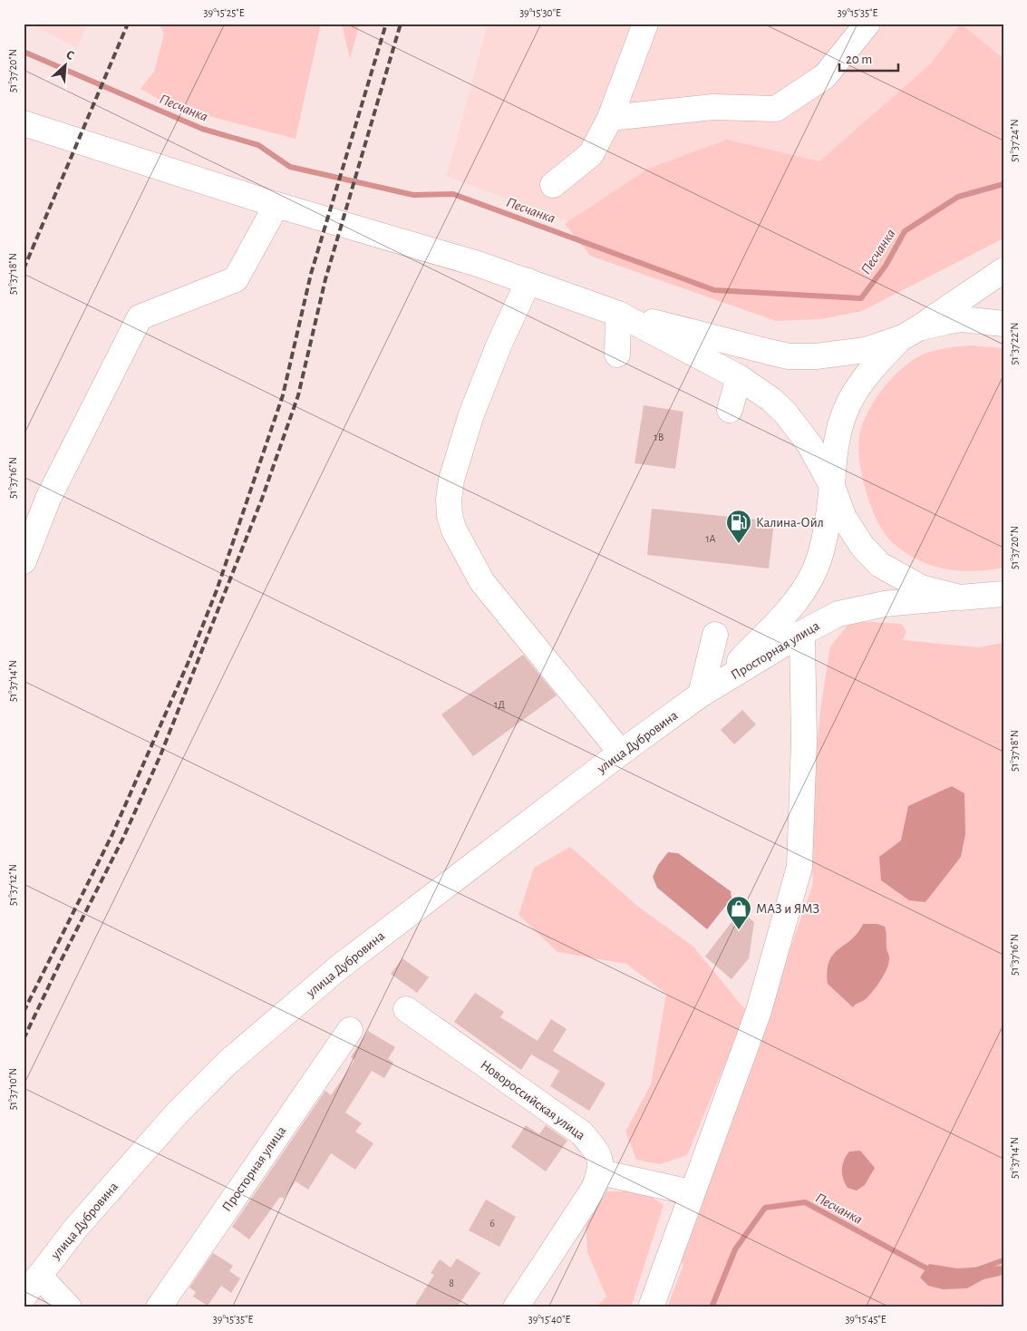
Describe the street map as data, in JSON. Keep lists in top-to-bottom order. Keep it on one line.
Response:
{"streets":{"main road":["Просторная улица","улица Дубровина","Новороссийская улица"]},"crossings":[["Просторная улица","улица Дубровина"]],"water":["Песчанка"],"places":{"fuel station":["Калина-Ойл"],"shop":["МАЗ и ЯМЗ"]},"house_numbers":["1В","1А","1Д","6","8"],"scale_bar":"20 m","north":"top right","coordinates":["39°15'25\"E","39°15'30\"E","39°15'35\"E","51°37'20\"N","51°37'24\"N","51°37'18\"N","51°37'22\"N","51°37'16\"N","51°37'14\"N","51°37'12\"N","51°37'10\"N","39°15'40\"E","39°15'45\"E"]}
